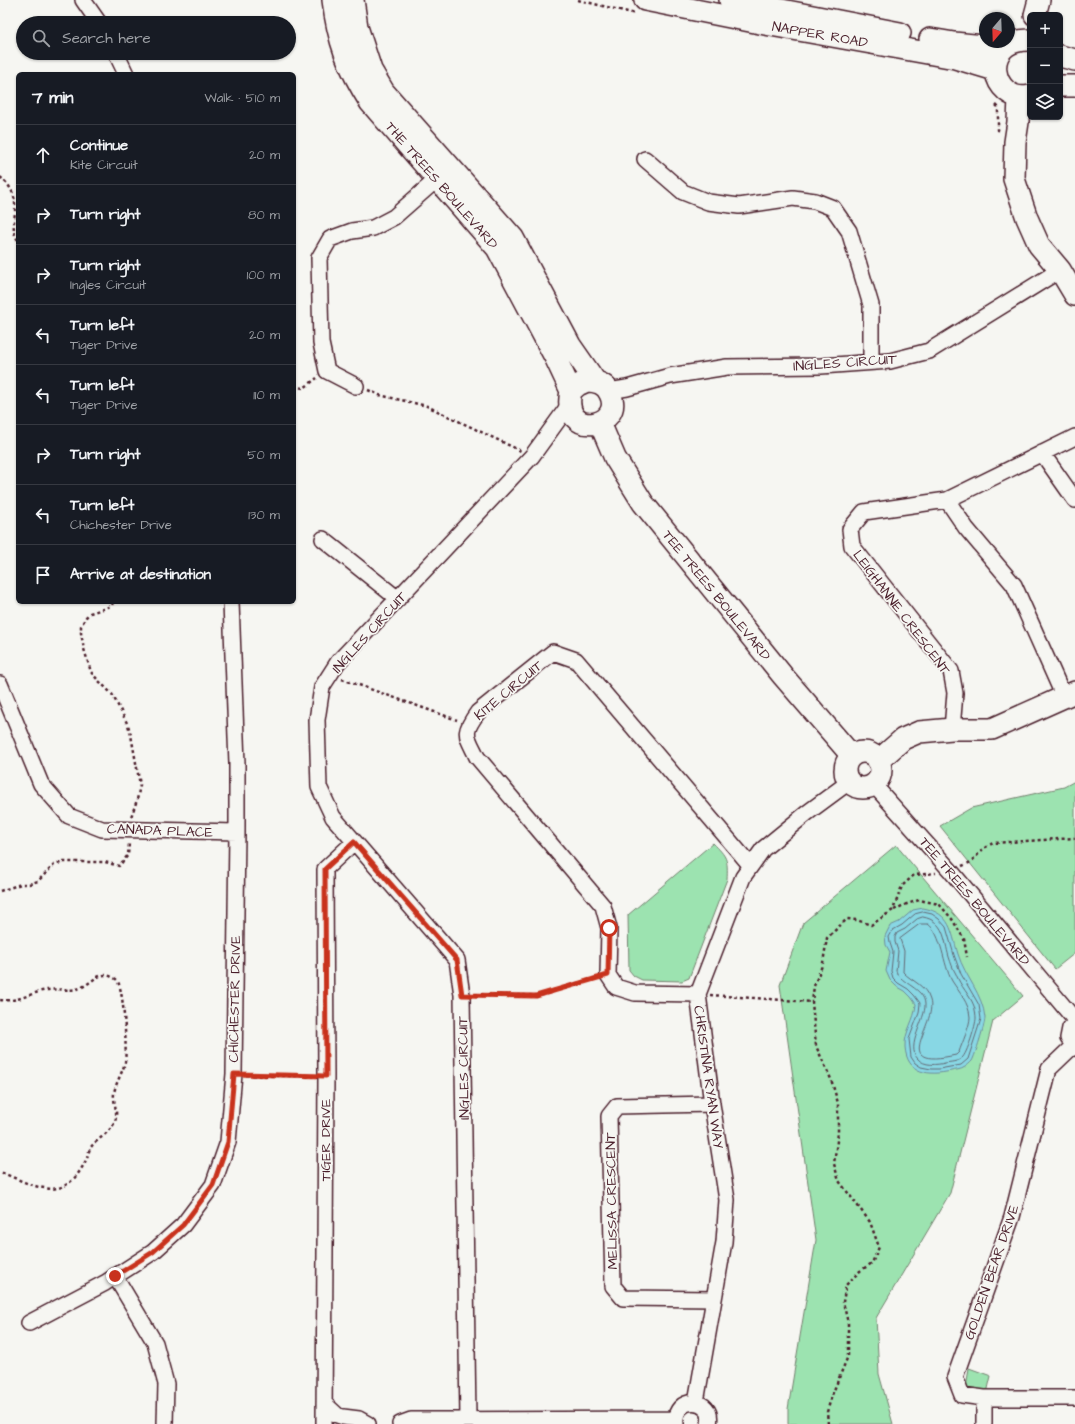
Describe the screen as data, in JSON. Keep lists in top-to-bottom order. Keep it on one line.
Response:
{"streets":{"street":["NAPPER ROAD","THE TREES BOULEVARD","INGLES CIRCUIT","TEE TREES BOULEVARD","LEIGHANNE CRESCENT","KITE CIRCUIT","CANADA PLACE","CHICHESTER DRIVE","CHRISTINA RYAN WAY","TIGER DRIVE","MELISSA CRESCENT","GOLDEN BEAR DRIVE"]},"crossings":[["THE TREES BOULEVARD","INGLES CIRCUIT"],["THE TREES BOULEVARD","TEE TREES BOULEVARD"],["INGLES CIRCUIT","TEE TREES BOULEVARD"],["INGLES CIRCUIT","TIGER DRIVE"],["TEE TREES BOULEVARD","CHRISTINA RYAN WAY"],["KITE CIRCUIT","CHRISTINA RYAN WAY"],["CANADA PLACE","CHICHESTER DRIVE"],["CHRISTINA RYAN WAY","MELISSA CRESCENT"]],"north":"bottom","page":{"map_buttons":["+","−"],"search":"Search here","heading":["7 min","Walk · 510 m"],"list":[["Continue","Kite Circuit","20 m"],["Turn right","80 m"],["Turn right","Ingles Circuit","100 m"],["Turn left","Tiger Drive","20 m"],["Turn left","Tiger Drive","110 m"],["Turn right","50 m"],["Turn left","Chichester Drive","130 m"],"Arrive at destination"]}}
